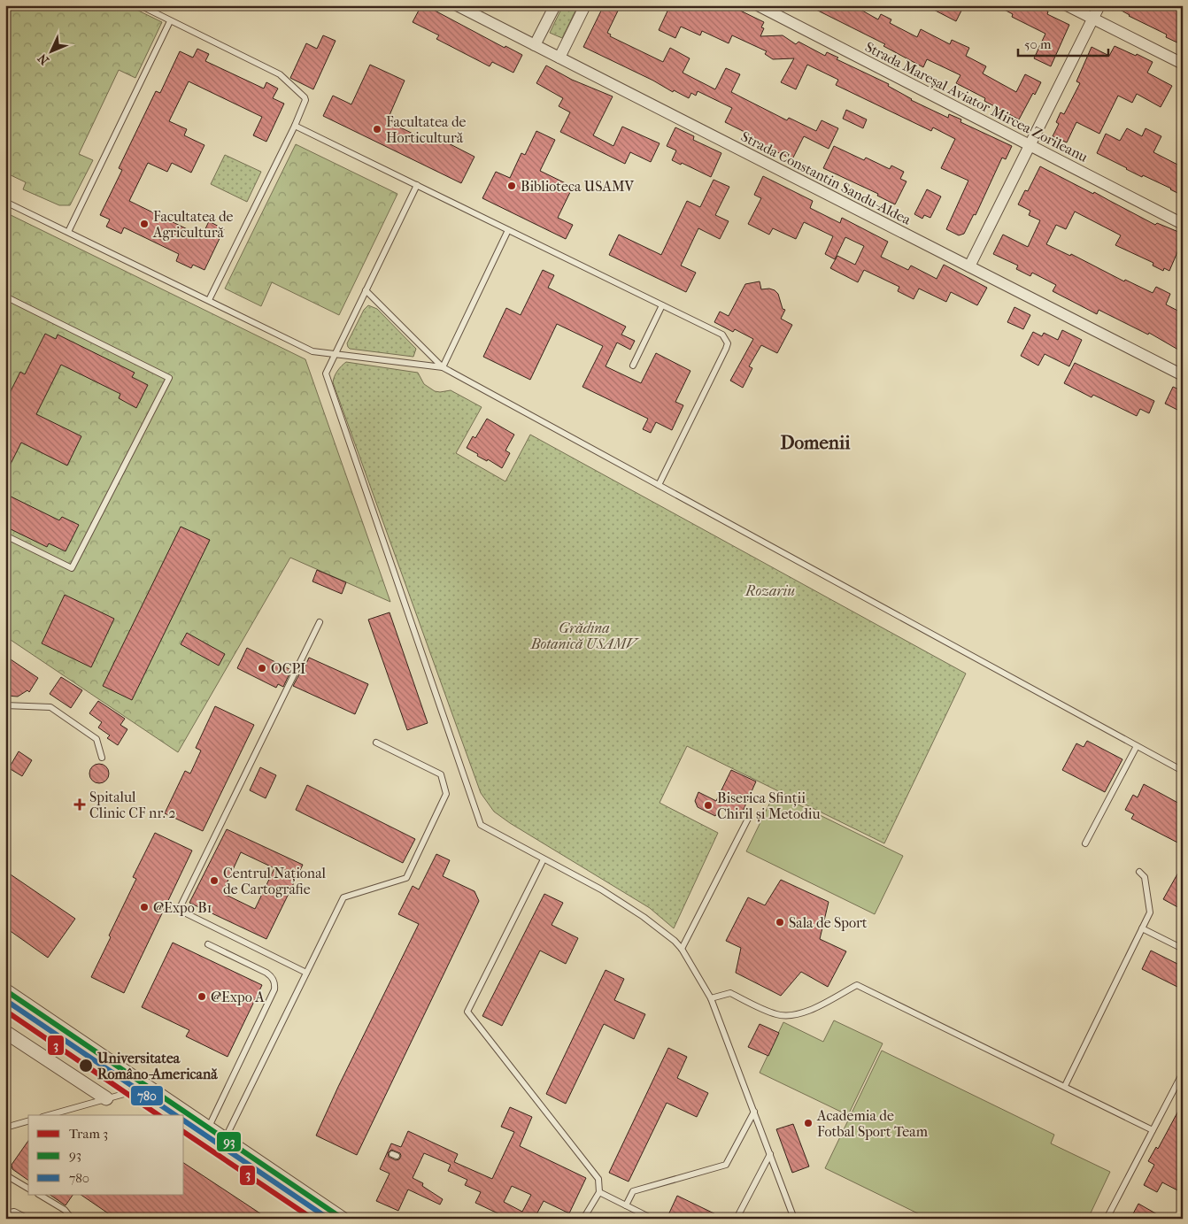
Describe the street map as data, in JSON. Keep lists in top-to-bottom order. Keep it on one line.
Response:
{"streets":{"street":["Strada Mareșal Aviator Mircea Zorileanu","Strada Constantin Sandu-Aldea"]},"districts":["Domenii"],"parks":["Rozariu","Grădina Botanică USAMV"],"places":{"other":["Facultatea de Horticultură","Biblioteca USAMV","Facultatea de Agricultură","OCPI","Biserica Sfinții Chiril și Metodiu","Centrul Național de Cartografie","@Expo B1","Sala de Sport","@Expo A","Universitatea Româno-Americană","Academia de Fotbal Sport Team"],"health":["Spitalul Clinic CF nr. 2"]},"lines":["transit line 93","transit line 780","tram line 3"],"legend":["Tram 3","93","780"],"scale_bar":"50 m","north":"bottom left"}
